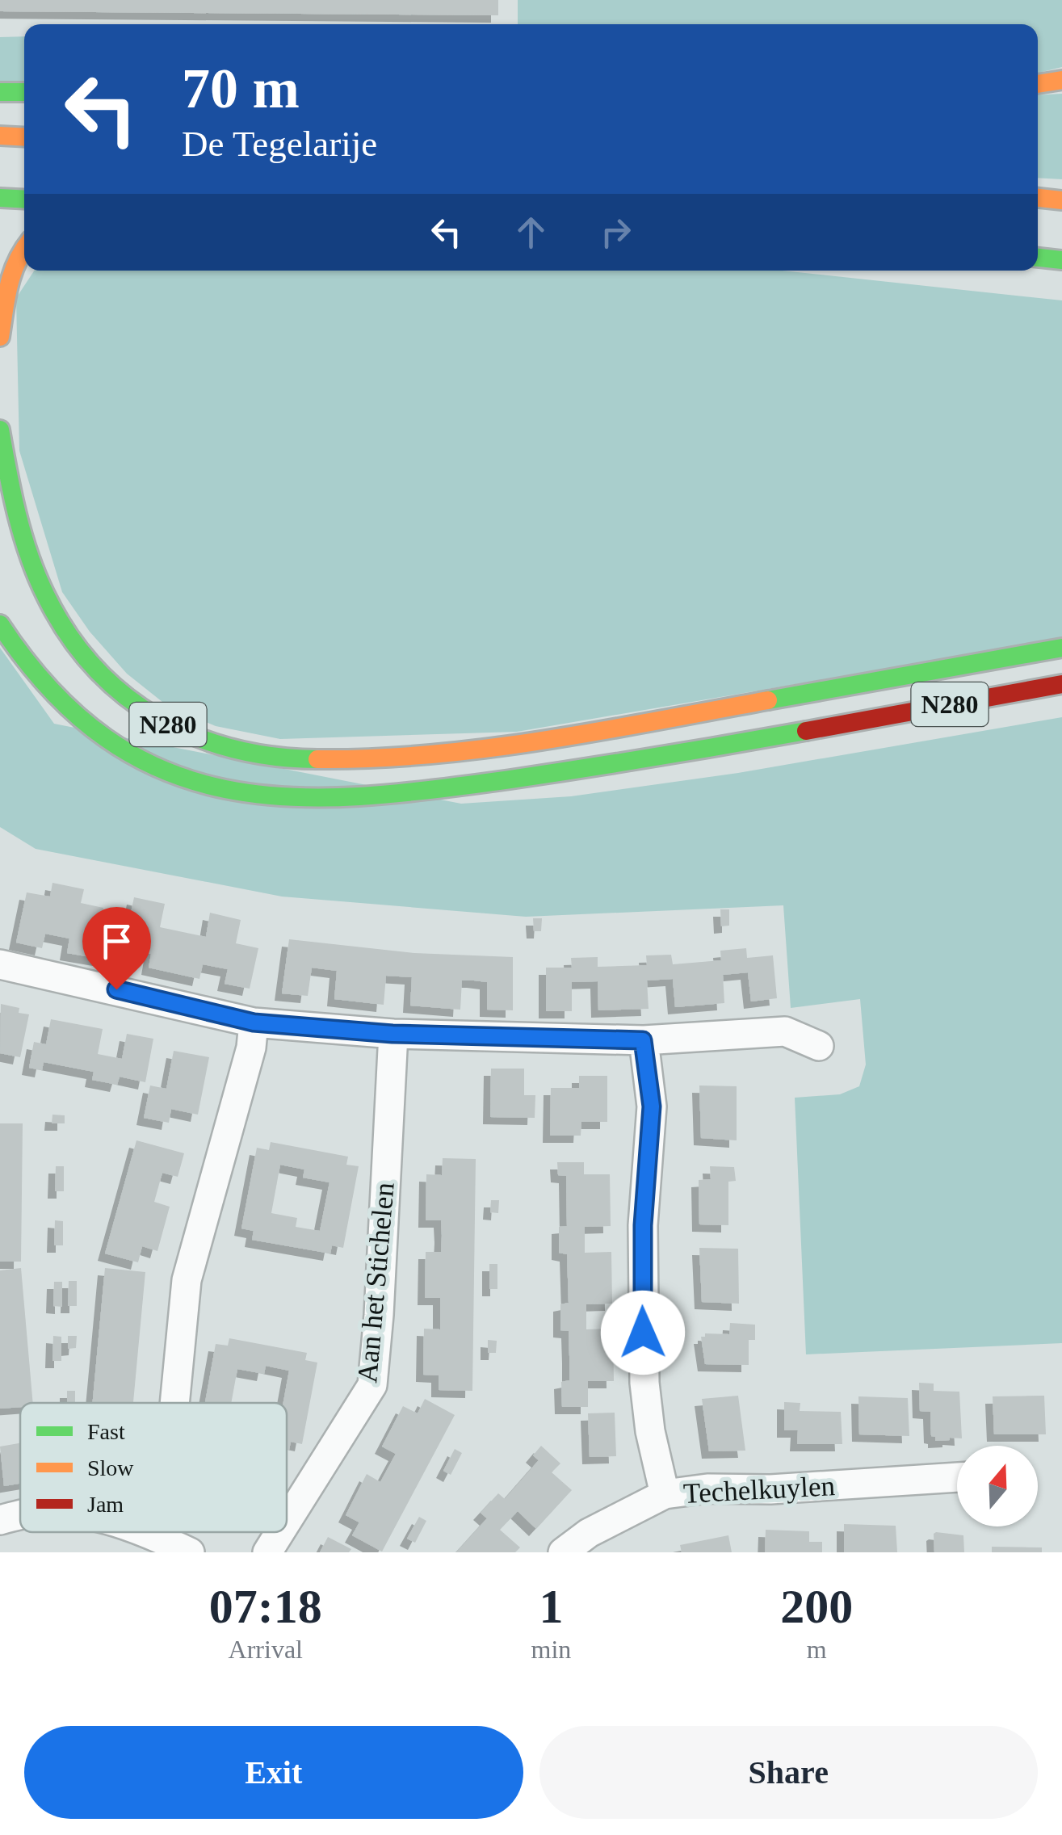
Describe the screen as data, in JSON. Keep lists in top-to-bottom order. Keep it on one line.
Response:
{"streets":{"main road":["N280"],"street":["Aan het Stichelen","Techelkuylen"]},"legend":["Fast","Slow","Jam"],"north":"top","page":{"turn":["70 m","De Tegelarije"],"eta":["07:18","Arrival","1","min","200","m"],"buttons":["Exit","Share"]}}
